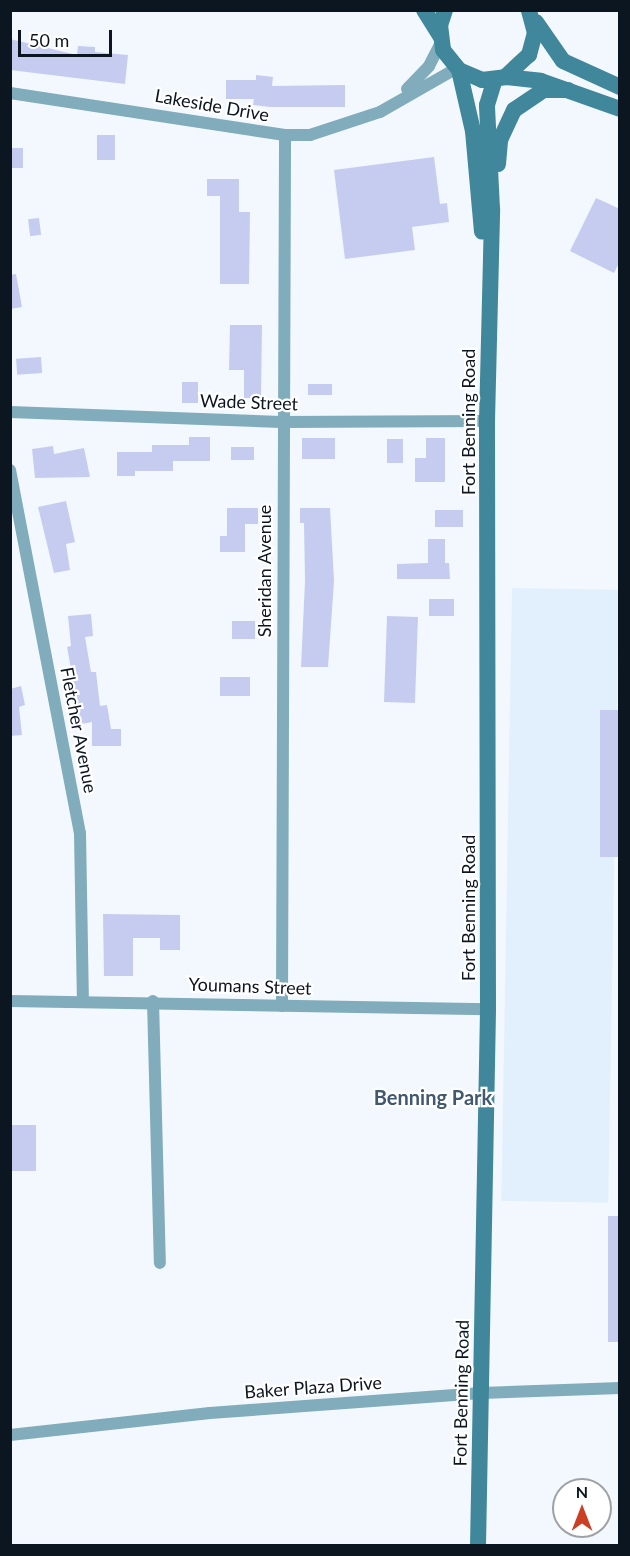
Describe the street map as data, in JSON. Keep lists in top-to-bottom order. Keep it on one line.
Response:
{"streets":{"street":["Lakeside Drive","Wade Street","Fort Benning Road","Sheridan Avenue","Fletcher Avenue","Youmans Street","Baker Plaza Drive"]},"crossings":[["Lakeside Drive","Fort Benning Road"],["Lakeside Drive","Sheridan Avenue"],["Wade Street","Fort Benning Road"],["Wade Street","Sheridan Avenue"],["Fort Benning Road","Youmans Street"],["Fort Benning Road","Baker Plaza Drive"],["Sheridan Avenue","Youmans Street"],["Fletcher Avenue","Youmans Street"]],"districts":["Benning Park"],"scale_bar":"50 m","north":"top"}
